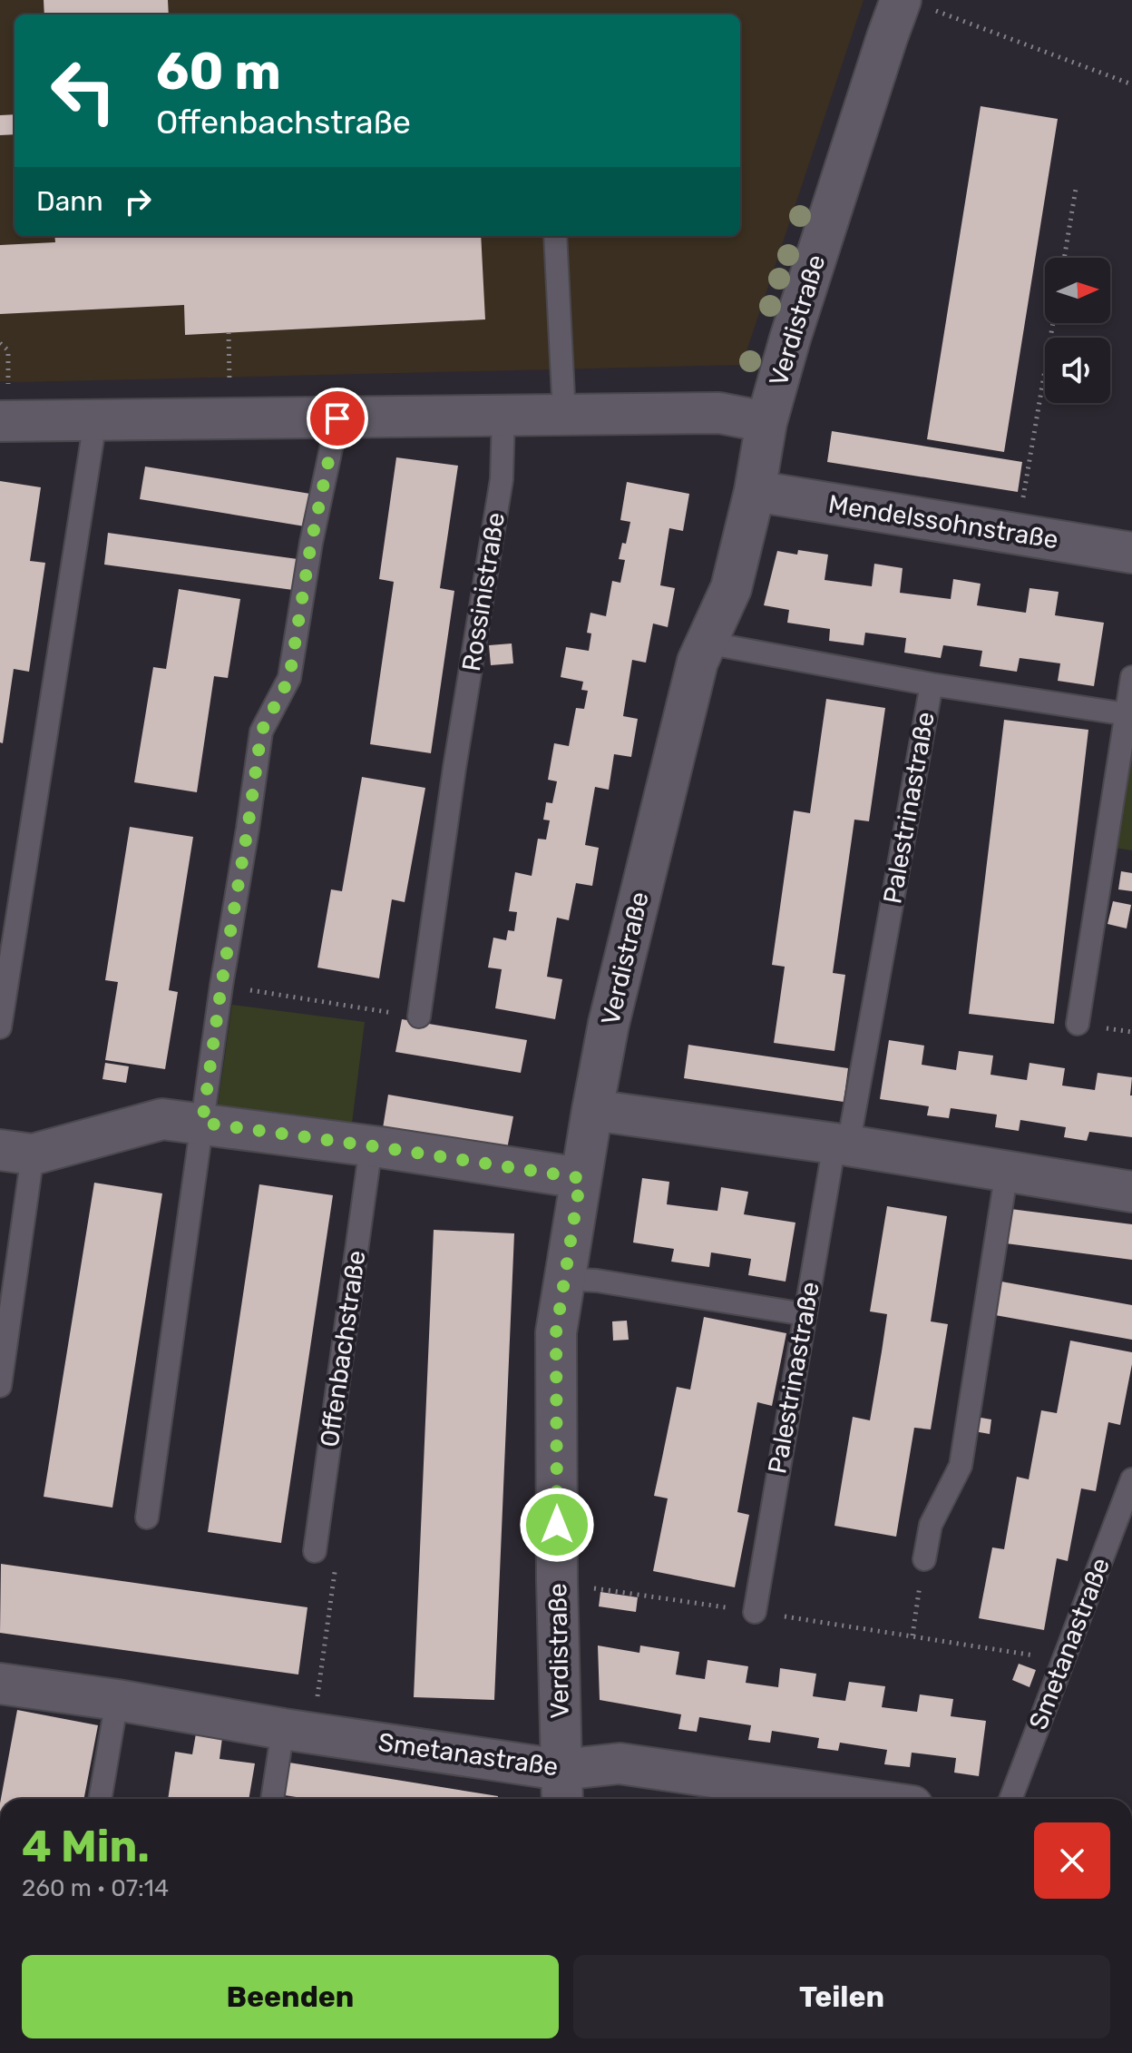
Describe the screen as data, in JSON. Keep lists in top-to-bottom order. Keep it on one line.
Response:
{"streets":{"street":["Verdistraße","Mendelssohnstraße","Smetanastraße"],"lane":["Rossinistraße","Palestrinastraße","Offenbachstraße"]},"crossings":[["Verdistraße","Mendelssohnstraße"],["Verdistraße","Smetanastraße"]],"north":"right","page":{"turn":["60 m","Offenbachstraße"],"then":"Dann","heading":["4 Min.","260 m · 07:14"],"buttons":["Beenden","Teilen"]}}
